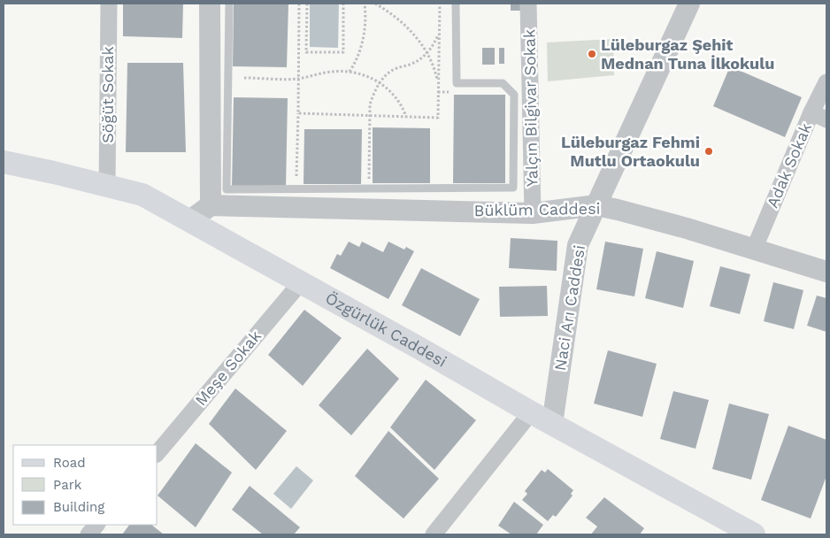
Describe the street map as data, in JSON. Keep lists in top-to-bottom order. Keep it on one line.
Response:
{"streets":{"main road":["Özgürlük Caddesi"],"street":["Söğüt Sokak","Yalçın Bilgivar Sokak","Adak Sokak","Büklüm Caddesi","Naci Arı Caddesi","Meşe Sokak"]},"crossings":[["Söğüt Sokak","Özgürlük Caddesi"],["Yalçın Bilgivar Sokak","Büklüm Caddesi"],["Adak Sokak","Büklüm Caddesi"],["Büklüm Caddesi","Naci Arı Caddesi"],["Naci Arı Caddesi","Özgürlük Caddesi"],["Özgürlük Caddesi","Meşe Sokak"]],"places":["Lüleburgaz Şehit Mednan Tuna İlkokulu","Lüleburgaz Fehmi Mutlu Ortaokulu"],"legend":["Road","Park","Building"]}
